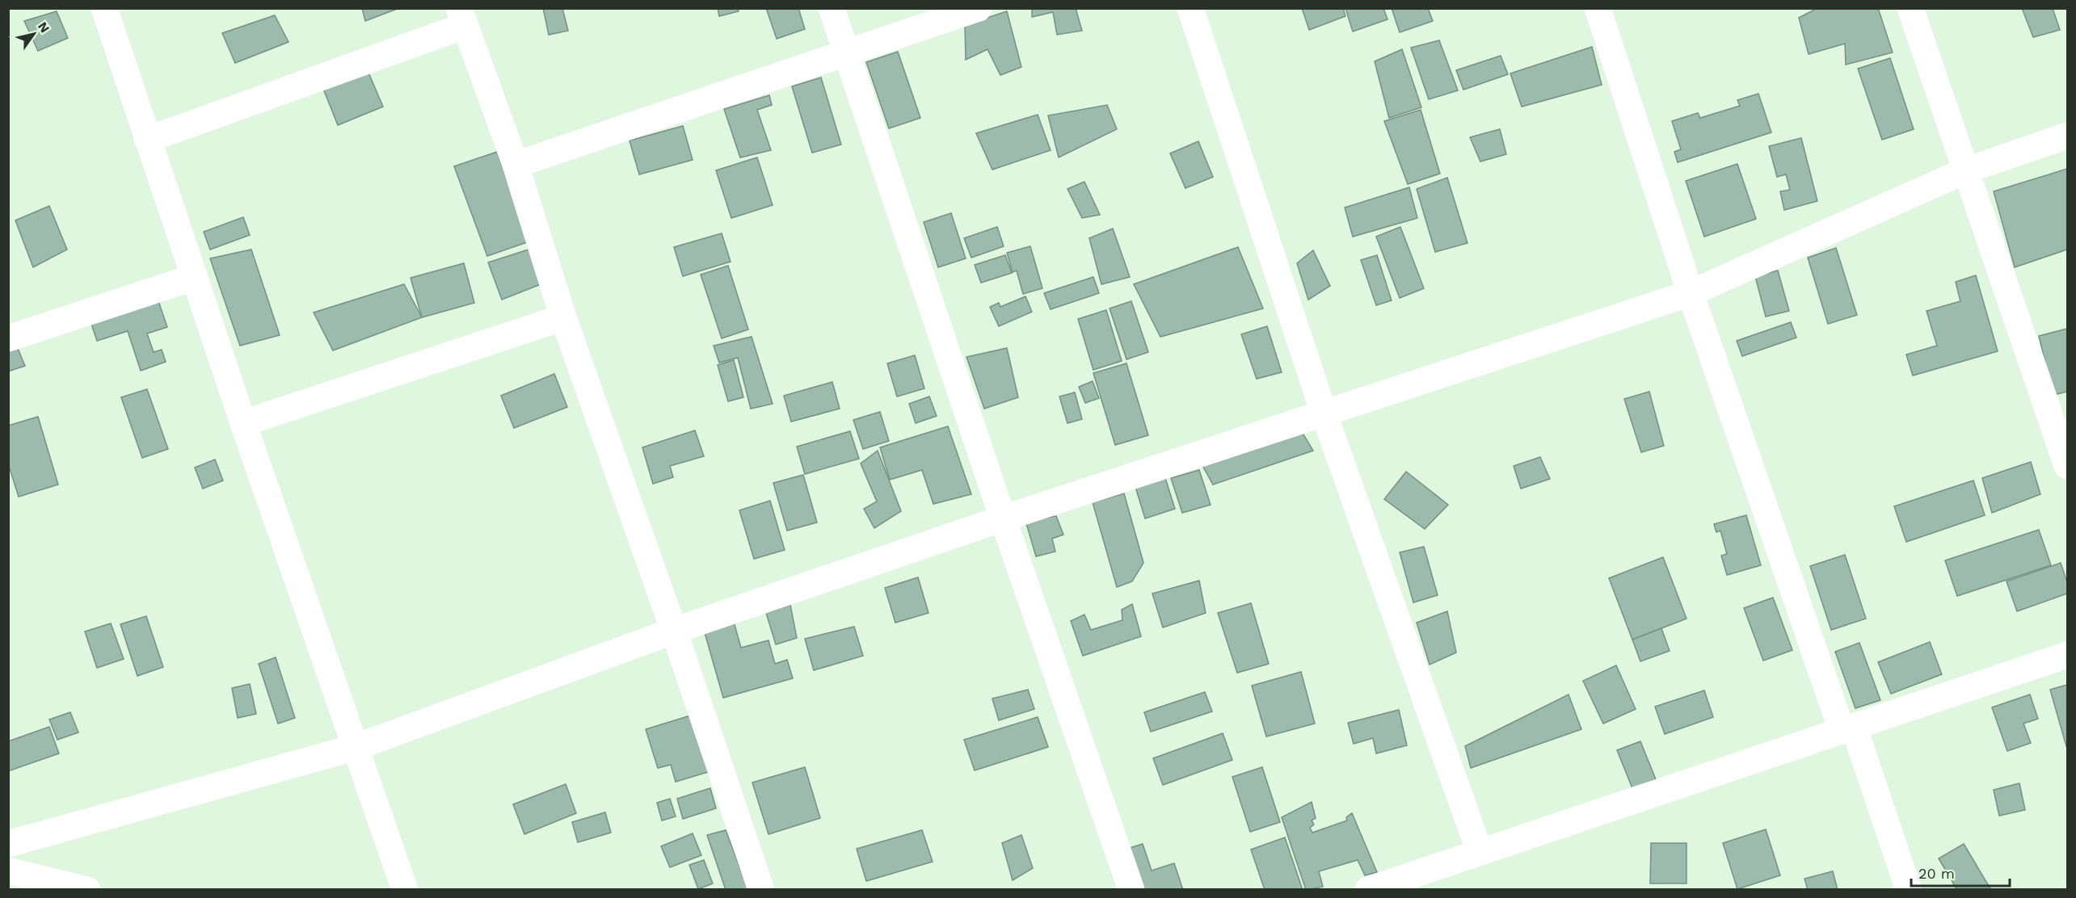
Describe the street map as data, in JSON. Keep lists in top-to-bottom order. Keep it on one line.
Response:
{"scale_bar":"20 m","north":"top right"}
